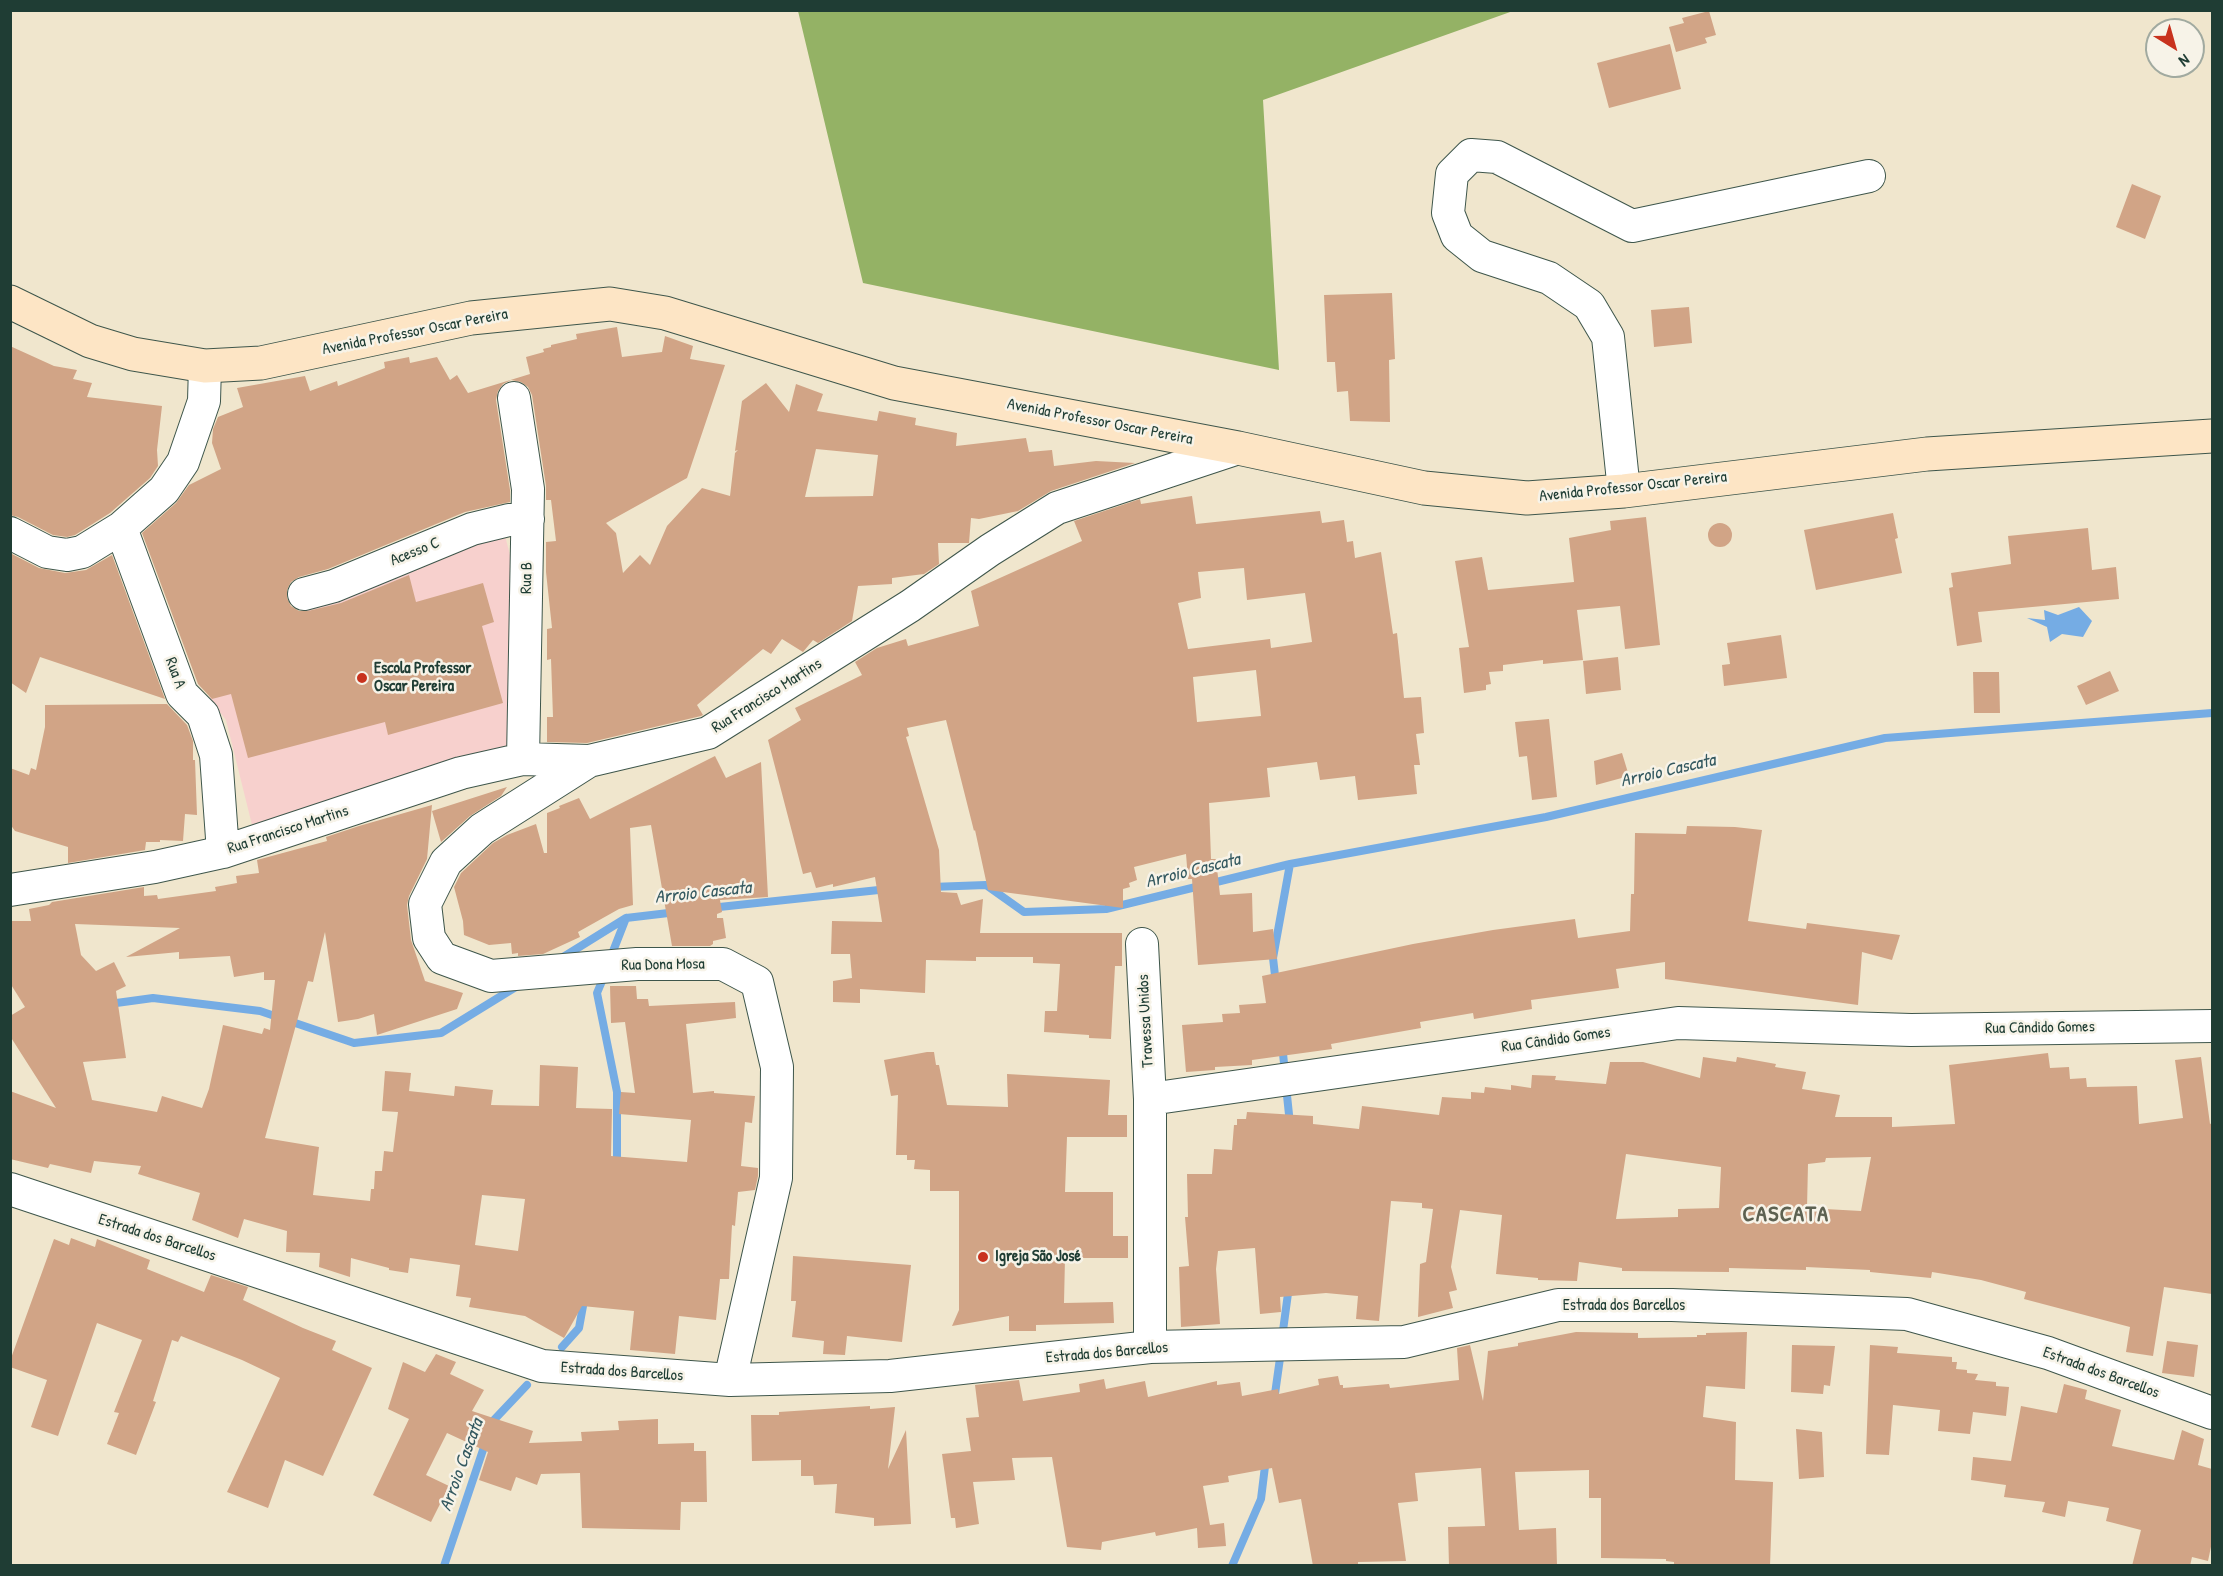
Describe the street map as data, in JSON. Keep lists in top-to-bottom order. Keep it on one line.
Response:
{"streets":{"main road":["Avenida Professor Oscar Pereira"],"street":["Acesso C","Rua B","Rua A","Rua Francisco Martins","Rua Dona Mosa","Travessa Unidos","Rua Cândido Gomes","Estrada dos Barcellos"]},"crossings":[["Avenida Professor Oscar Pereira","Rua Francisco Martins"],["Acesso C","Rua B"],["Rua B","Rua Francisco Martins"],["Rua A","Rua Francisco Martins"],["Rua Francisco Martins","Rua Dona Mosa"],["Rua Dona Mosa","Estrada dos Barcellos"],["Travessa Unidos","Rua Cândido Gomes"]],"districts":["CASCATA"],"water":["Arroio Cascata"],"places":["Escola Professor Oscar Pereira","Igreja São José"],"north":"bottom right"}
